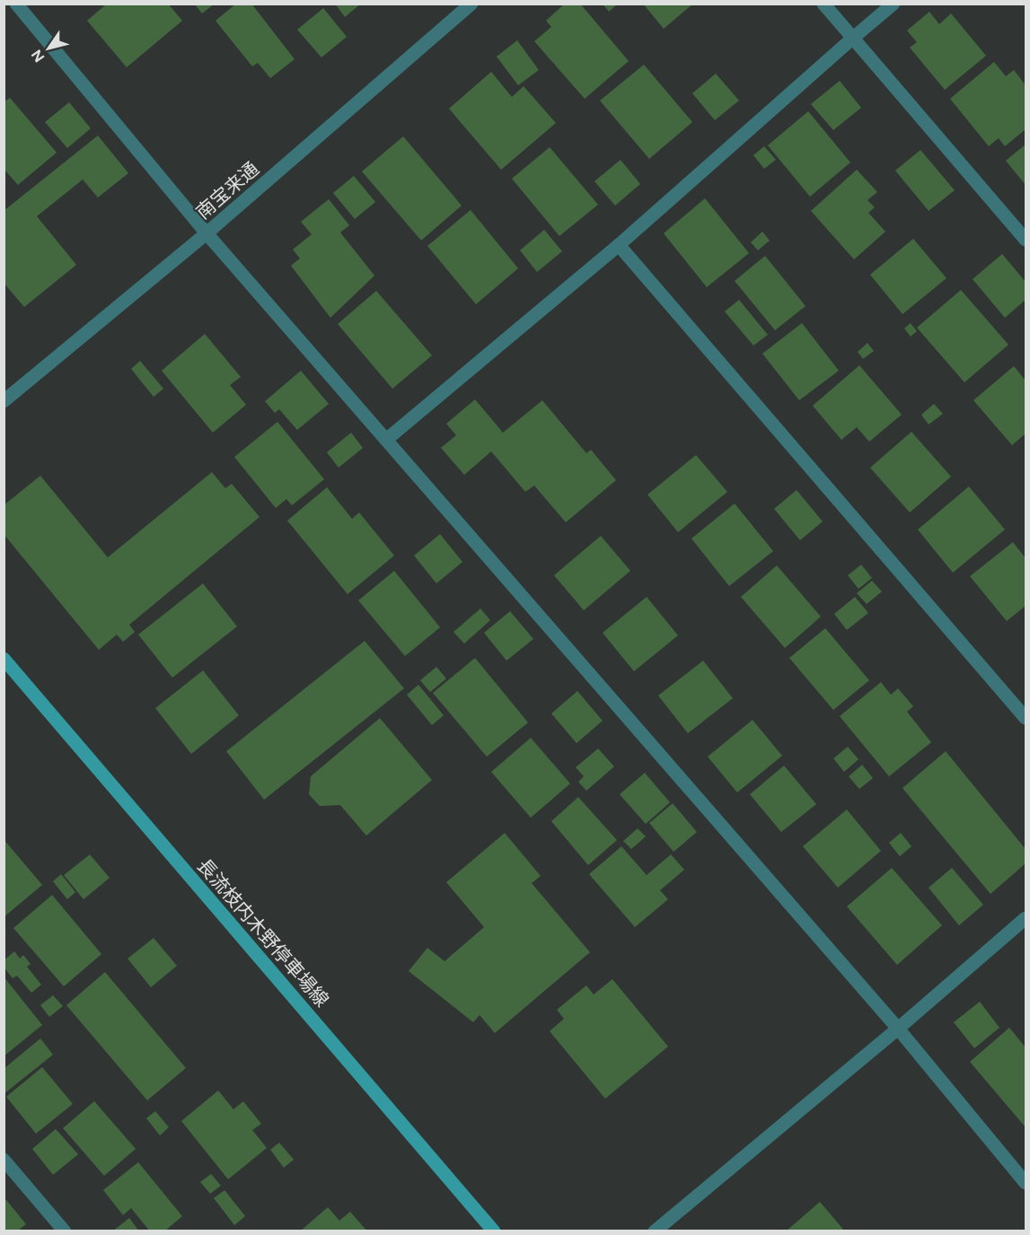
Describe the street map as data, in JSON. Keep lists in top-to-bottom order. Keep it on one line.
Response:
{"streets":{"main road":["長流枝内木野停車場線"],"street":["南宝来通"]},"north":"bottom left"}
